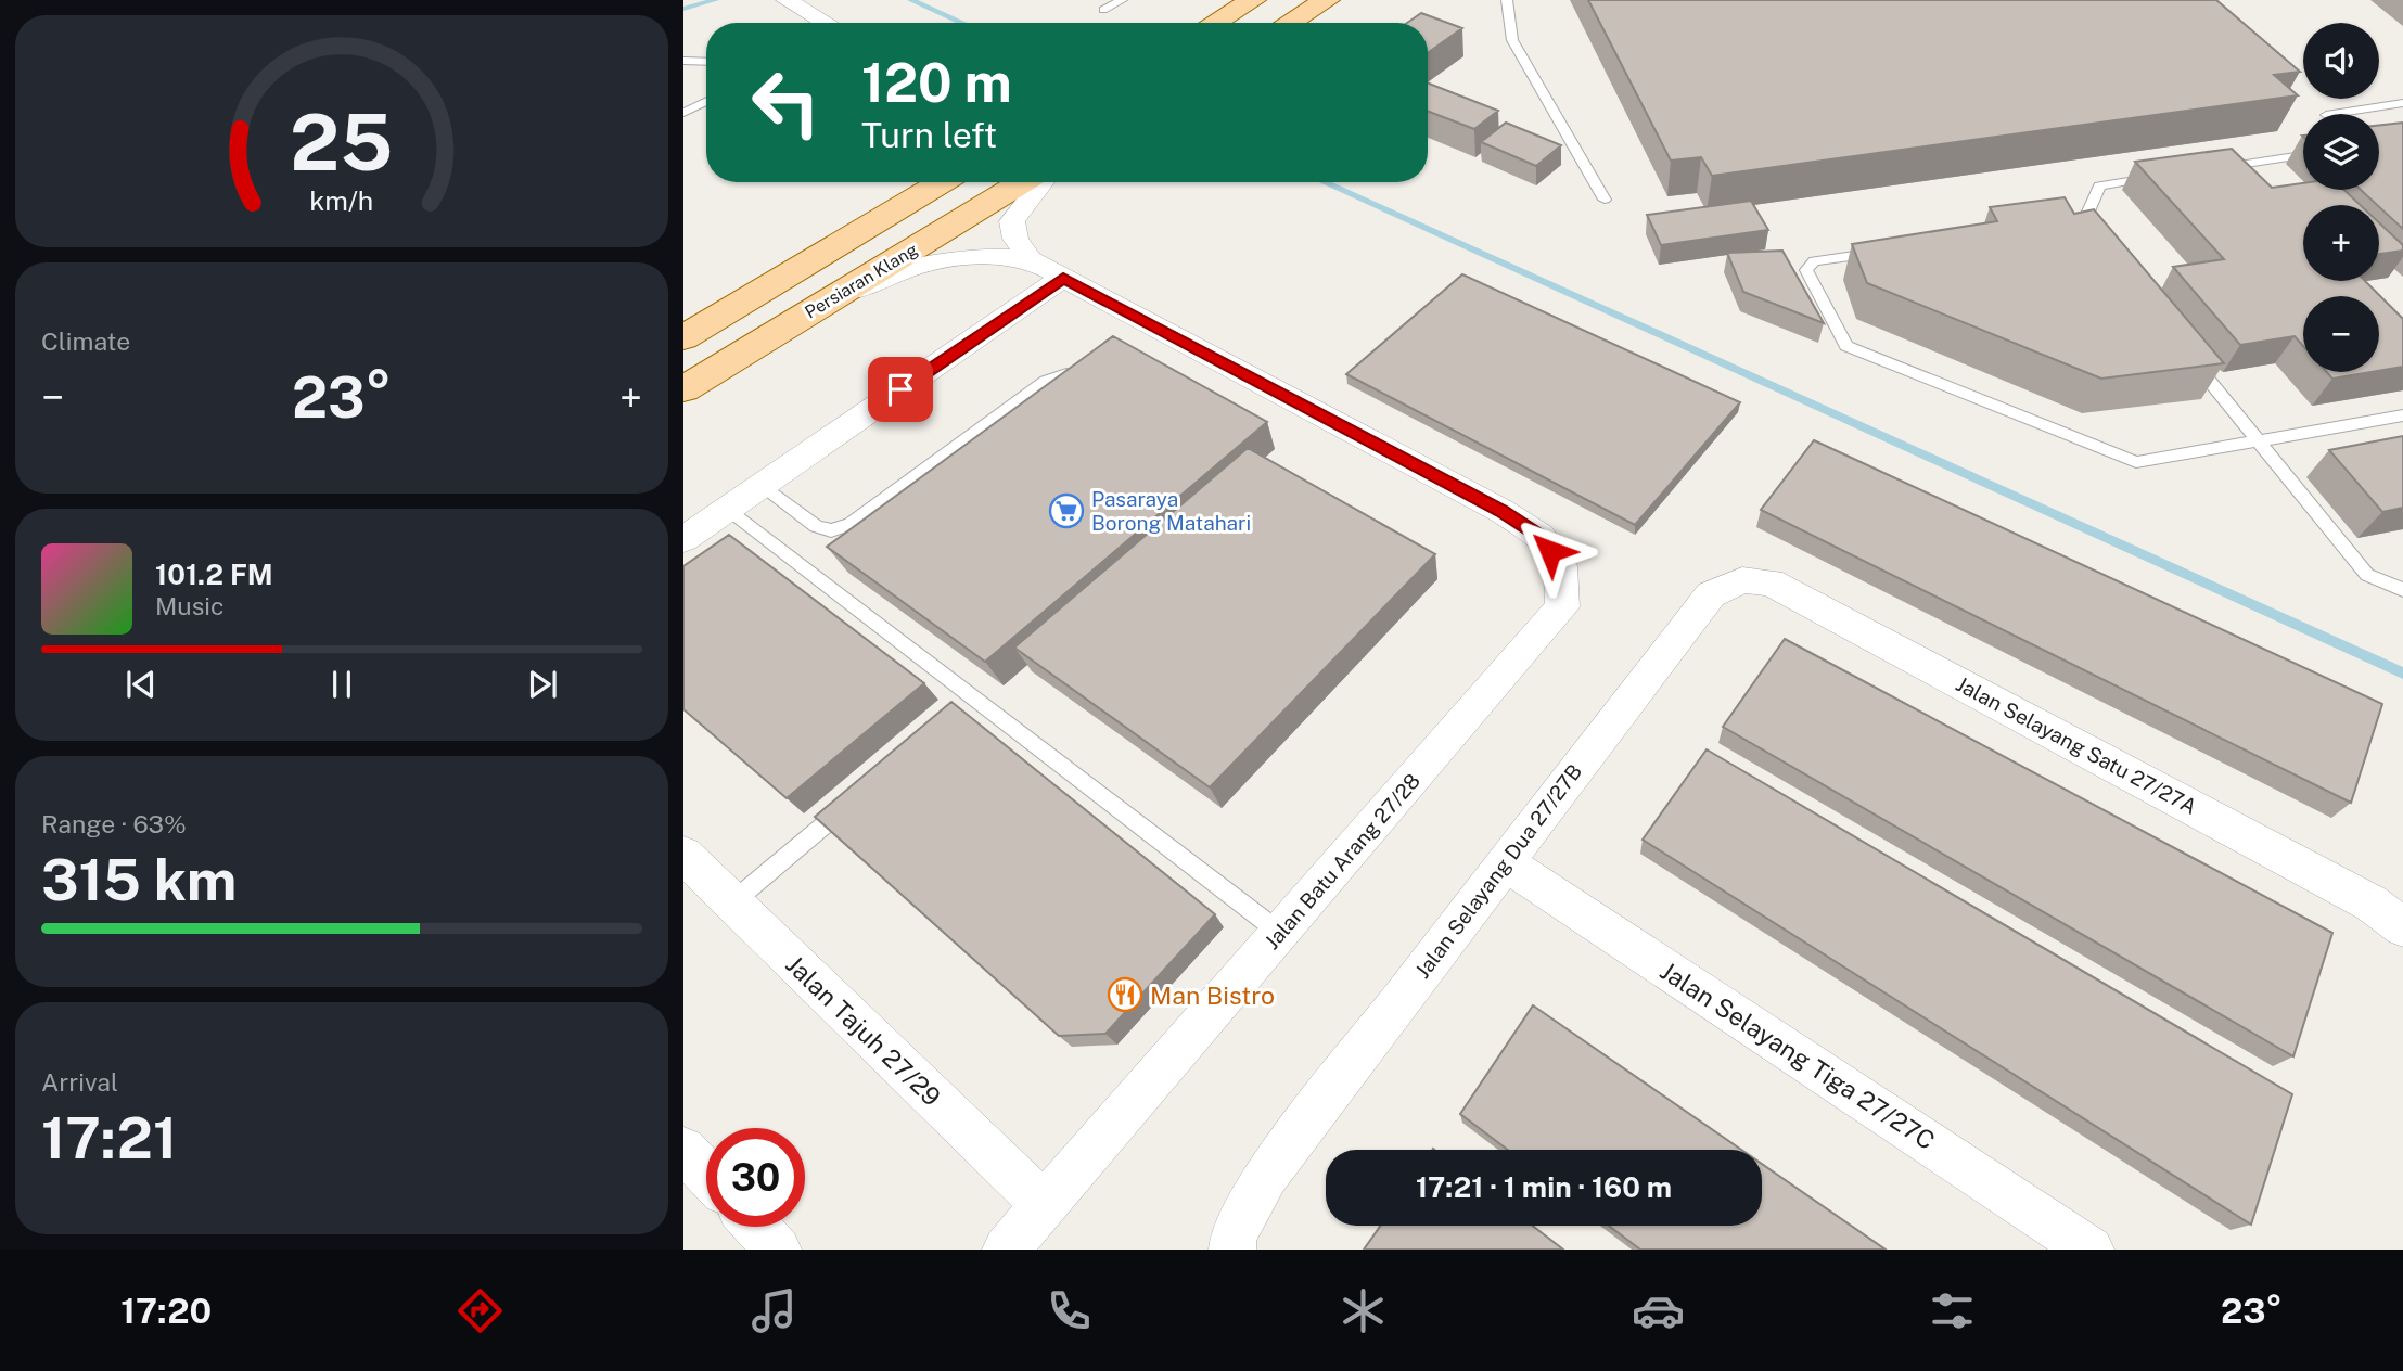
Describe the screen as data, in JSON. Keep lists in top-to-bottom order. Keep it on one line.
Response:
{"streets":{"main road":["Persiaran Klang"],"street":["Jalan Selayang Satu 27/27A","Jalan Batu Arang 27/28","Jalan Selayang Dua 27/27B","Jalan Tajuh 27/29","Jalan Selayang Tiga 27/27C"]},"crossings":[["Jalan Selayang Satu 27/27A","Jalan Selayang Dua 27/27B"],["Jalan Batu Arang 27/28","Jalan Tajuh 27/29"],["Jalan Selayang Dua 27/27B","Jalan Selayang Tiga 27/27C"]],"places":{"supermarket":["Pasaraya Borong Matahari"],"restaurant":["Man Bistro"]},"page":{"map_buttons":["+","−"],"turn":["120 m","Turn left"],"tile":["Climate",["Range · 63%","315 km"],["Arrival","17:21"]],"heat":["−","23°","+"],"song":["101.2 FM","Music"],"limit":"30","trip":"17:21 · 1 min · 160 m","tabs":["17:20","23°"],"gauge":["25","km/h"]}}
